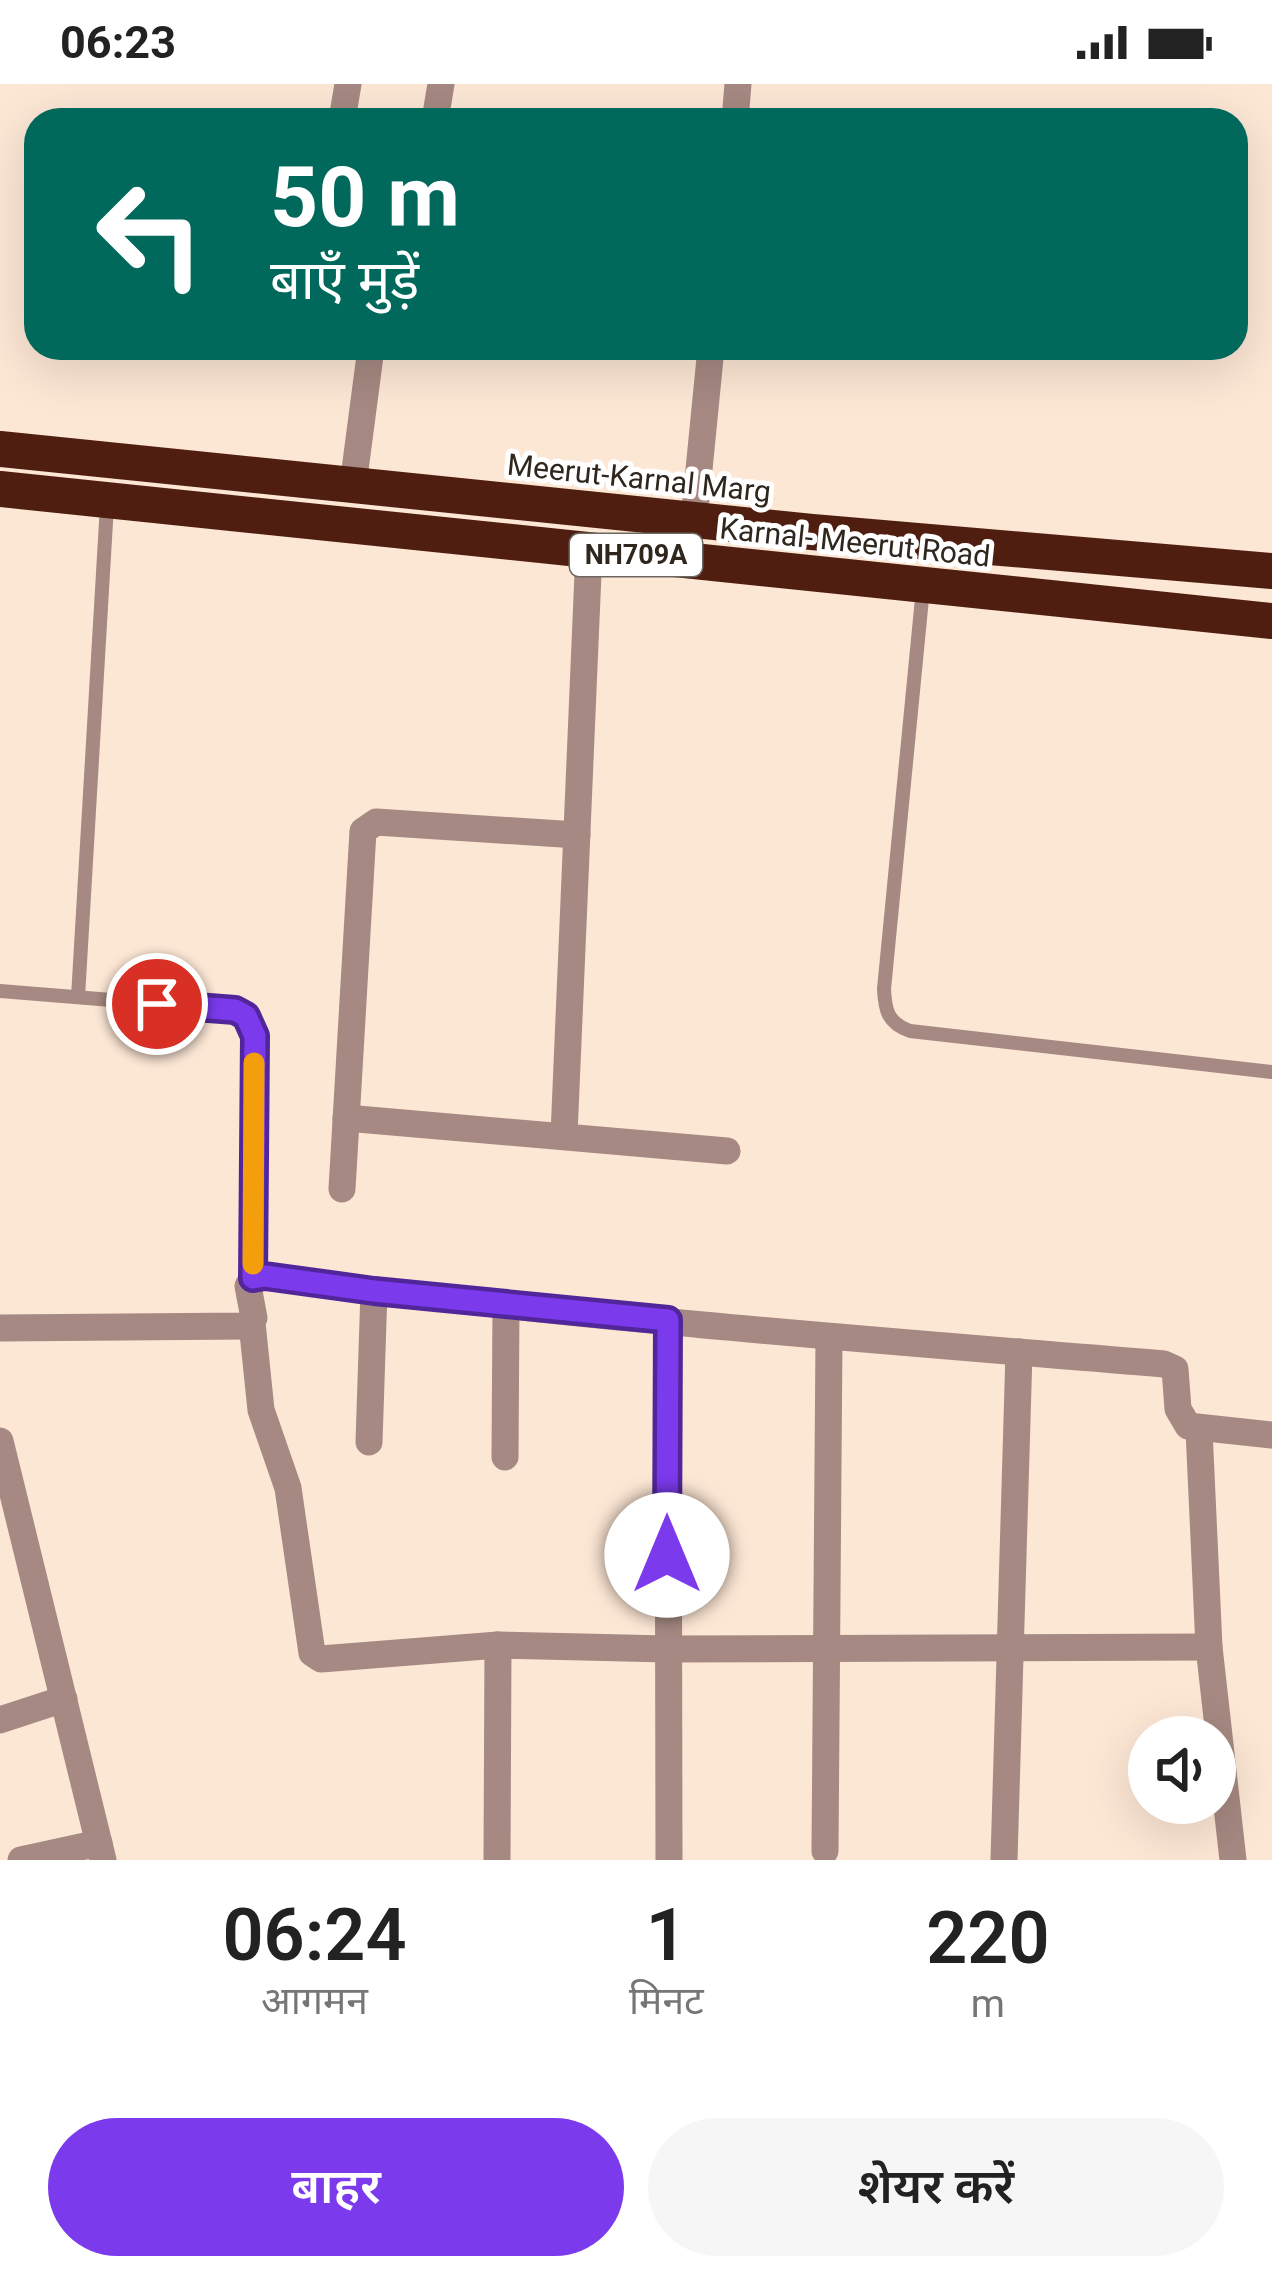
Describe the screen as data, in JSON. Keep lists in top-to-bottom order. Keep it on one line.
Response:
{"streets":{"highway":["Meerut-Karnal Marg","Karnal- Meerut Road","NH709A"]},"page":{"status":"06:23","turn":["50 m","बाएँ मुड़ें"],"eta":["06:24","आगमन","1","मिनट","220","m"],"buttons":["बाहर","शेयर करें"]}}
